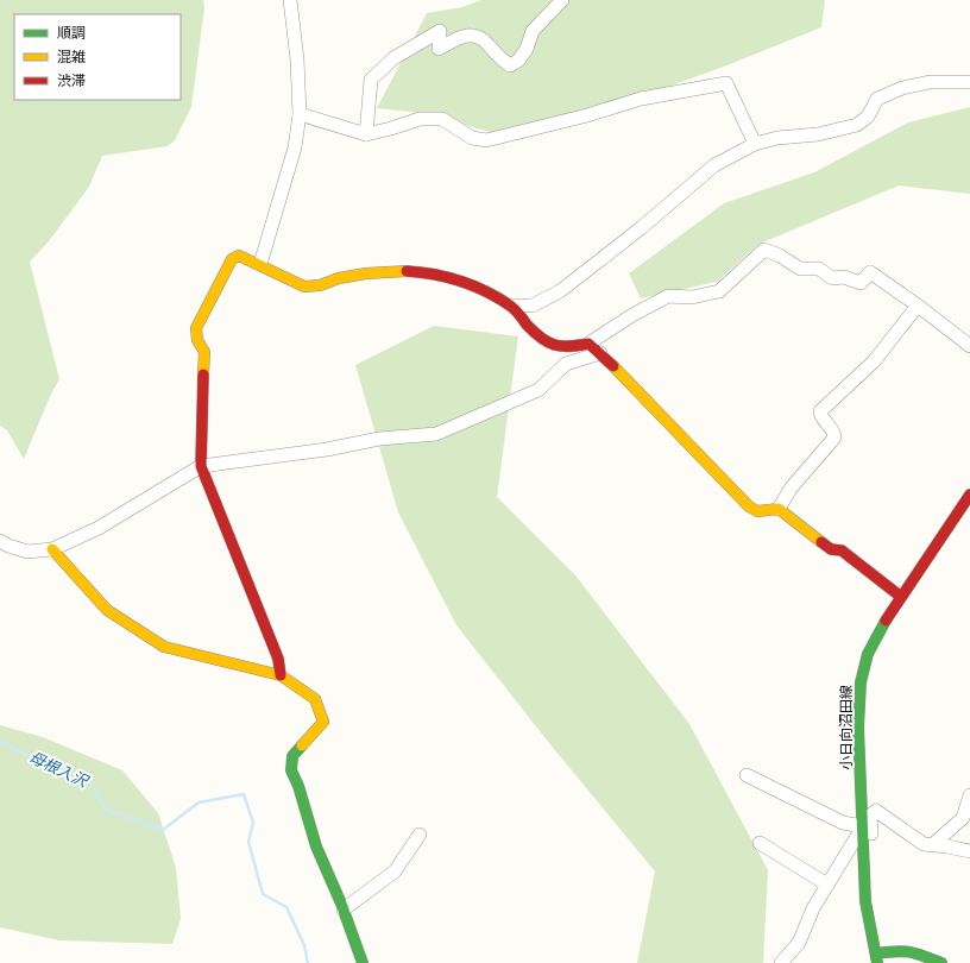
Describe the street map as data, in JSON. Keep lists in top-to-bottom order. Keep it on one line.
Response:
{"streets":{"street":["小日向沼田線"]},"water":["母根入沢"],"legend":["順調","混雑","渋滞"]}
